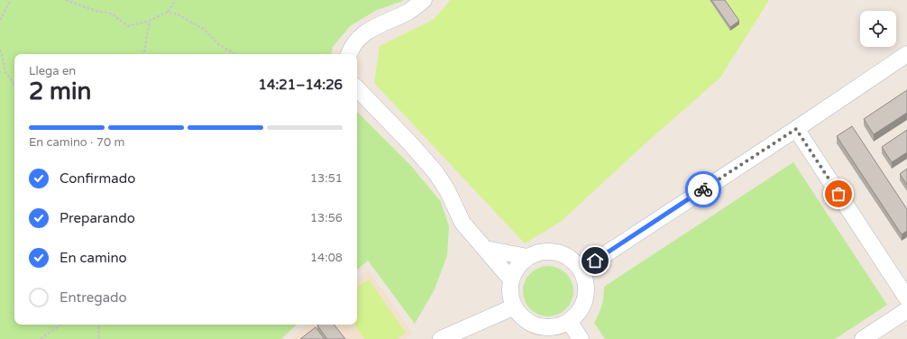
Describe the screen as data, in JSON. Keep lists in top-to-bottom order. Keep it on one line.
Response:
{"page":{"heading":["2 min","Llega en","14:21–14:26"],"bar":"En camino · 70 m","list":[["Confirmado","13:51"],["Preparando","13:56"],["En camino","14:08"],"Entregado"]}}
